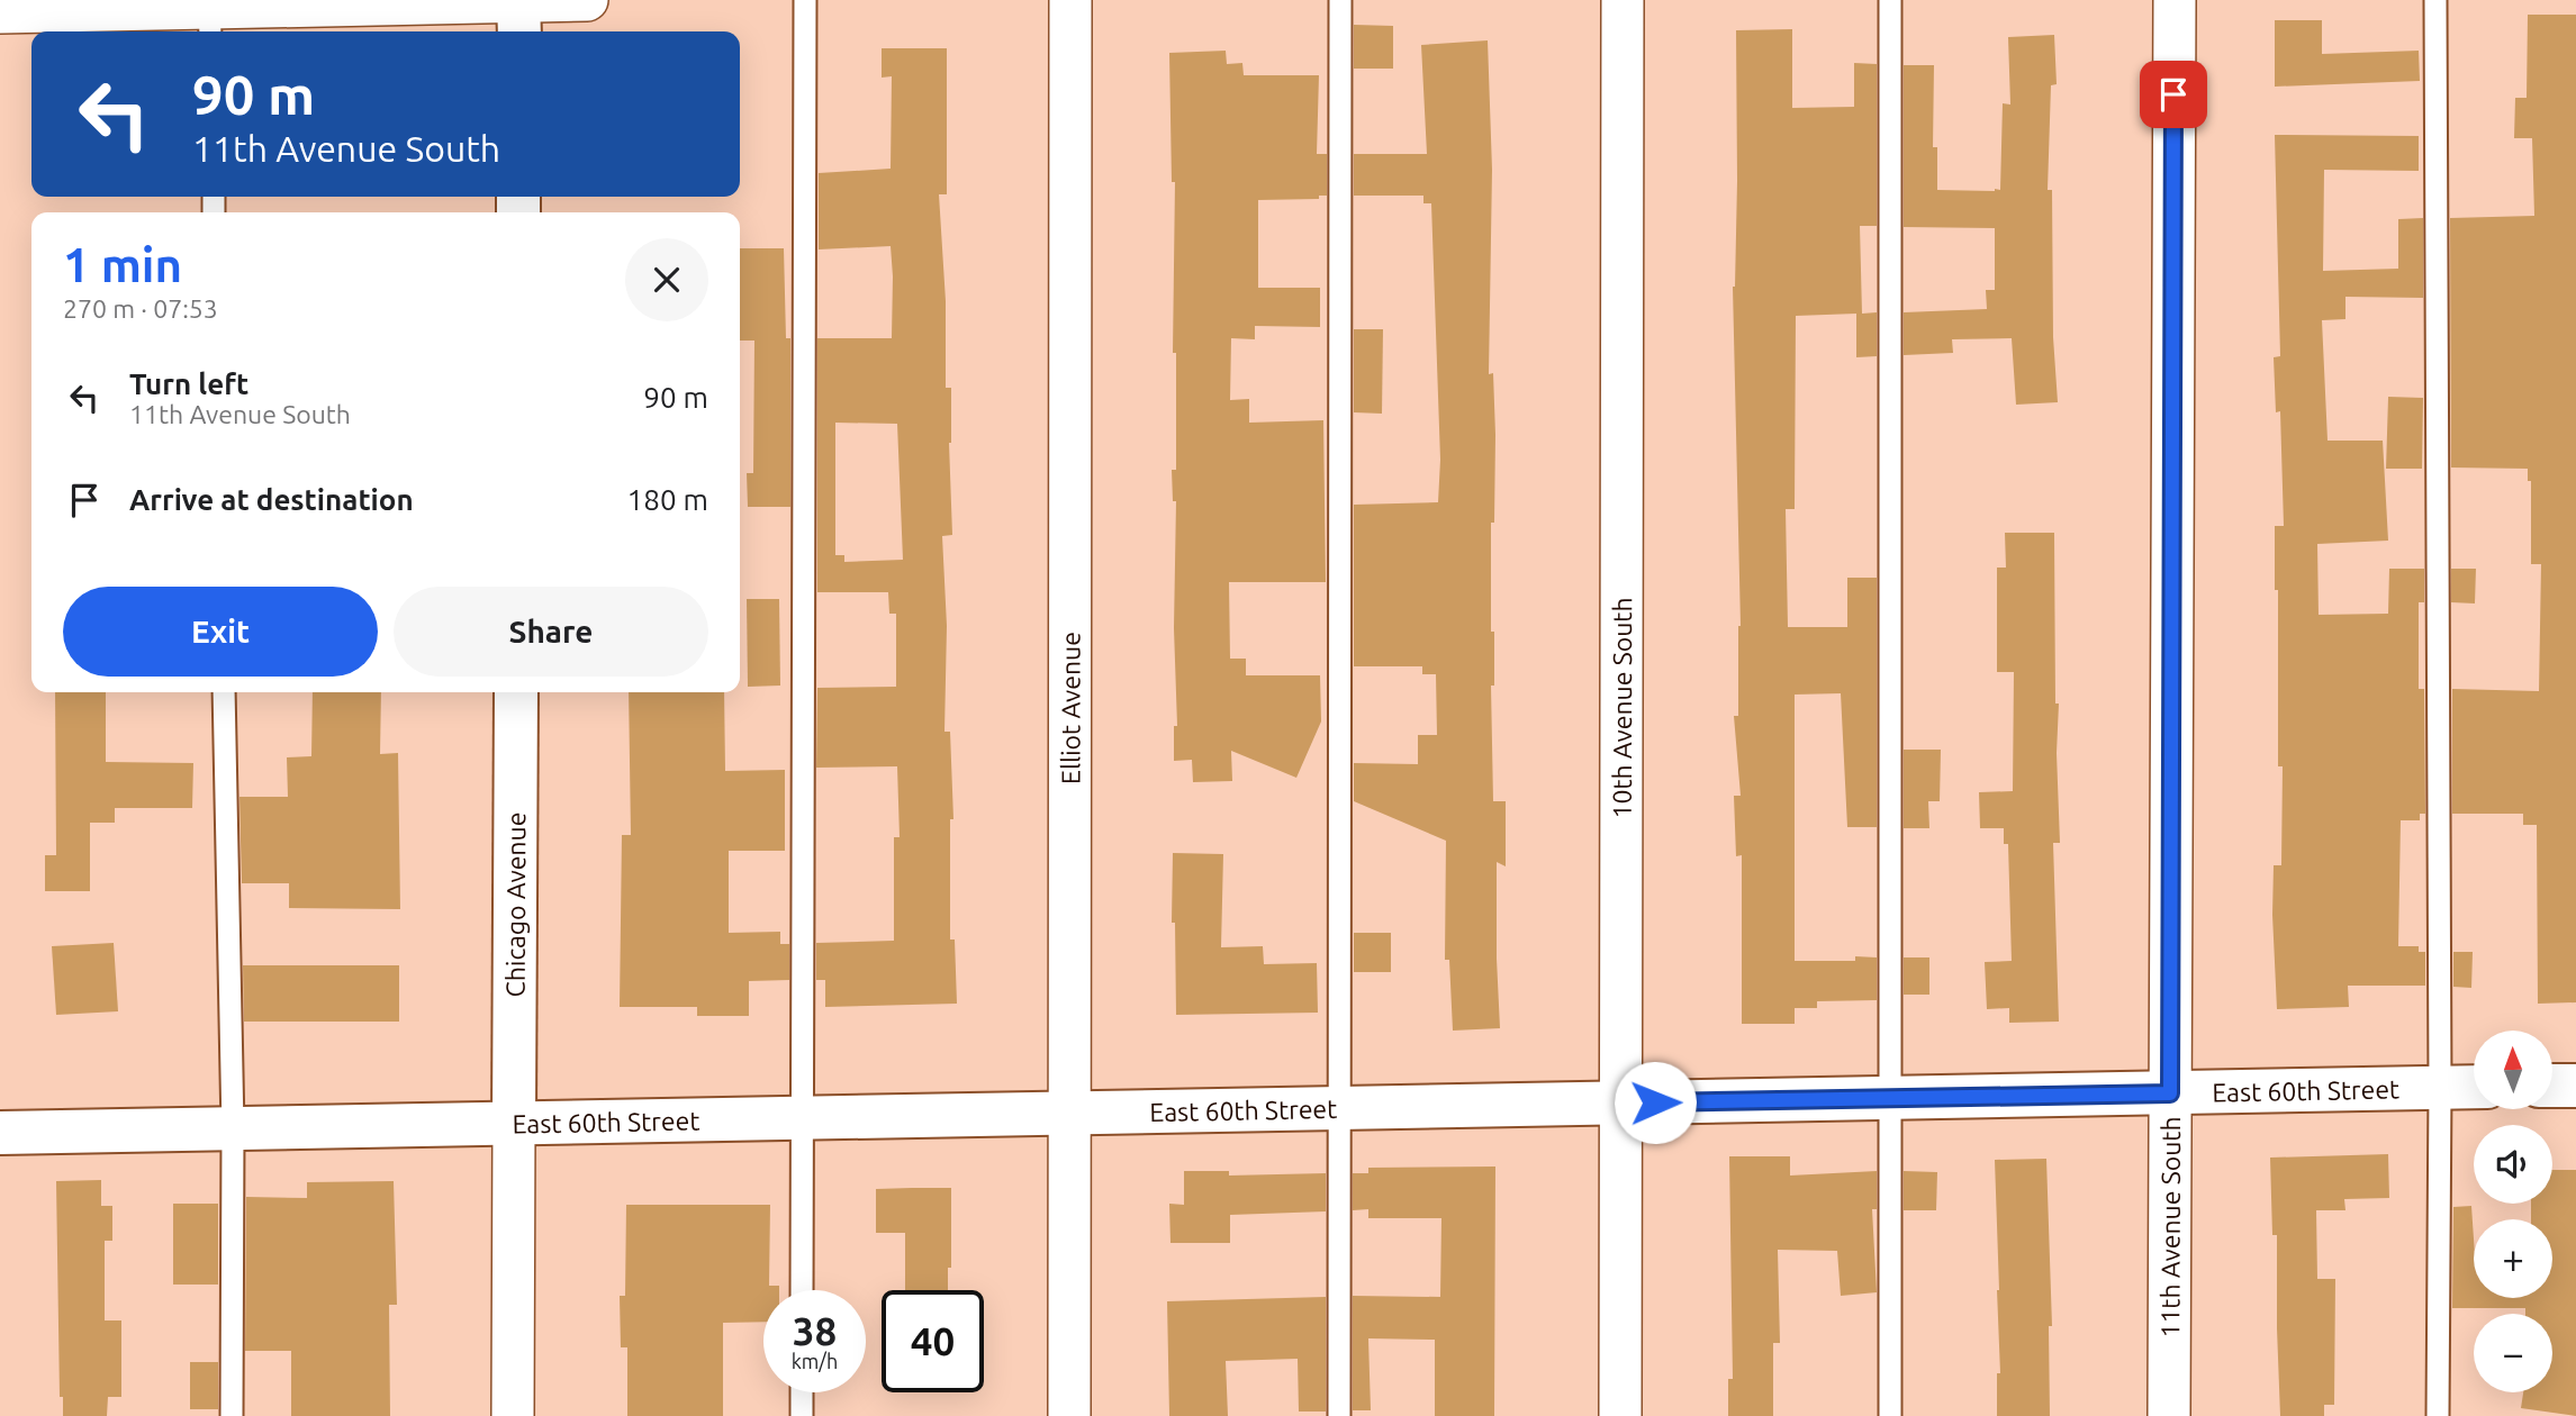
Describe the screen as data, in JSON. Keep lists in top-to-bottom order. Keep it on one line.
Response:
{"streets":{"street":["Elliot Avenue","10th Avenue South","Chicago Avenue","East 60th Street","11th Avenue South"]},"crossings":[["Elliot Avenue","East 60th Street"],["10th Avenue South","East 60th Street"],["Chicago Avenue","East 60th Street"],["East 60th Street","11th Avenue South"]],"north":"top","page":{"turn":["90 m","11th Avenue South"],"heading":["1 min","270 m · 07:53"],"list":[{"name":"Turn left","note":"11th Avenue South","value":"90 m"},{"name":"Arrive at destination","value":"180 m"}],"buttons":["Exit","Share"],"map_buttons":["+","−"],"speed":"38 km/h","limit":"40"}}
